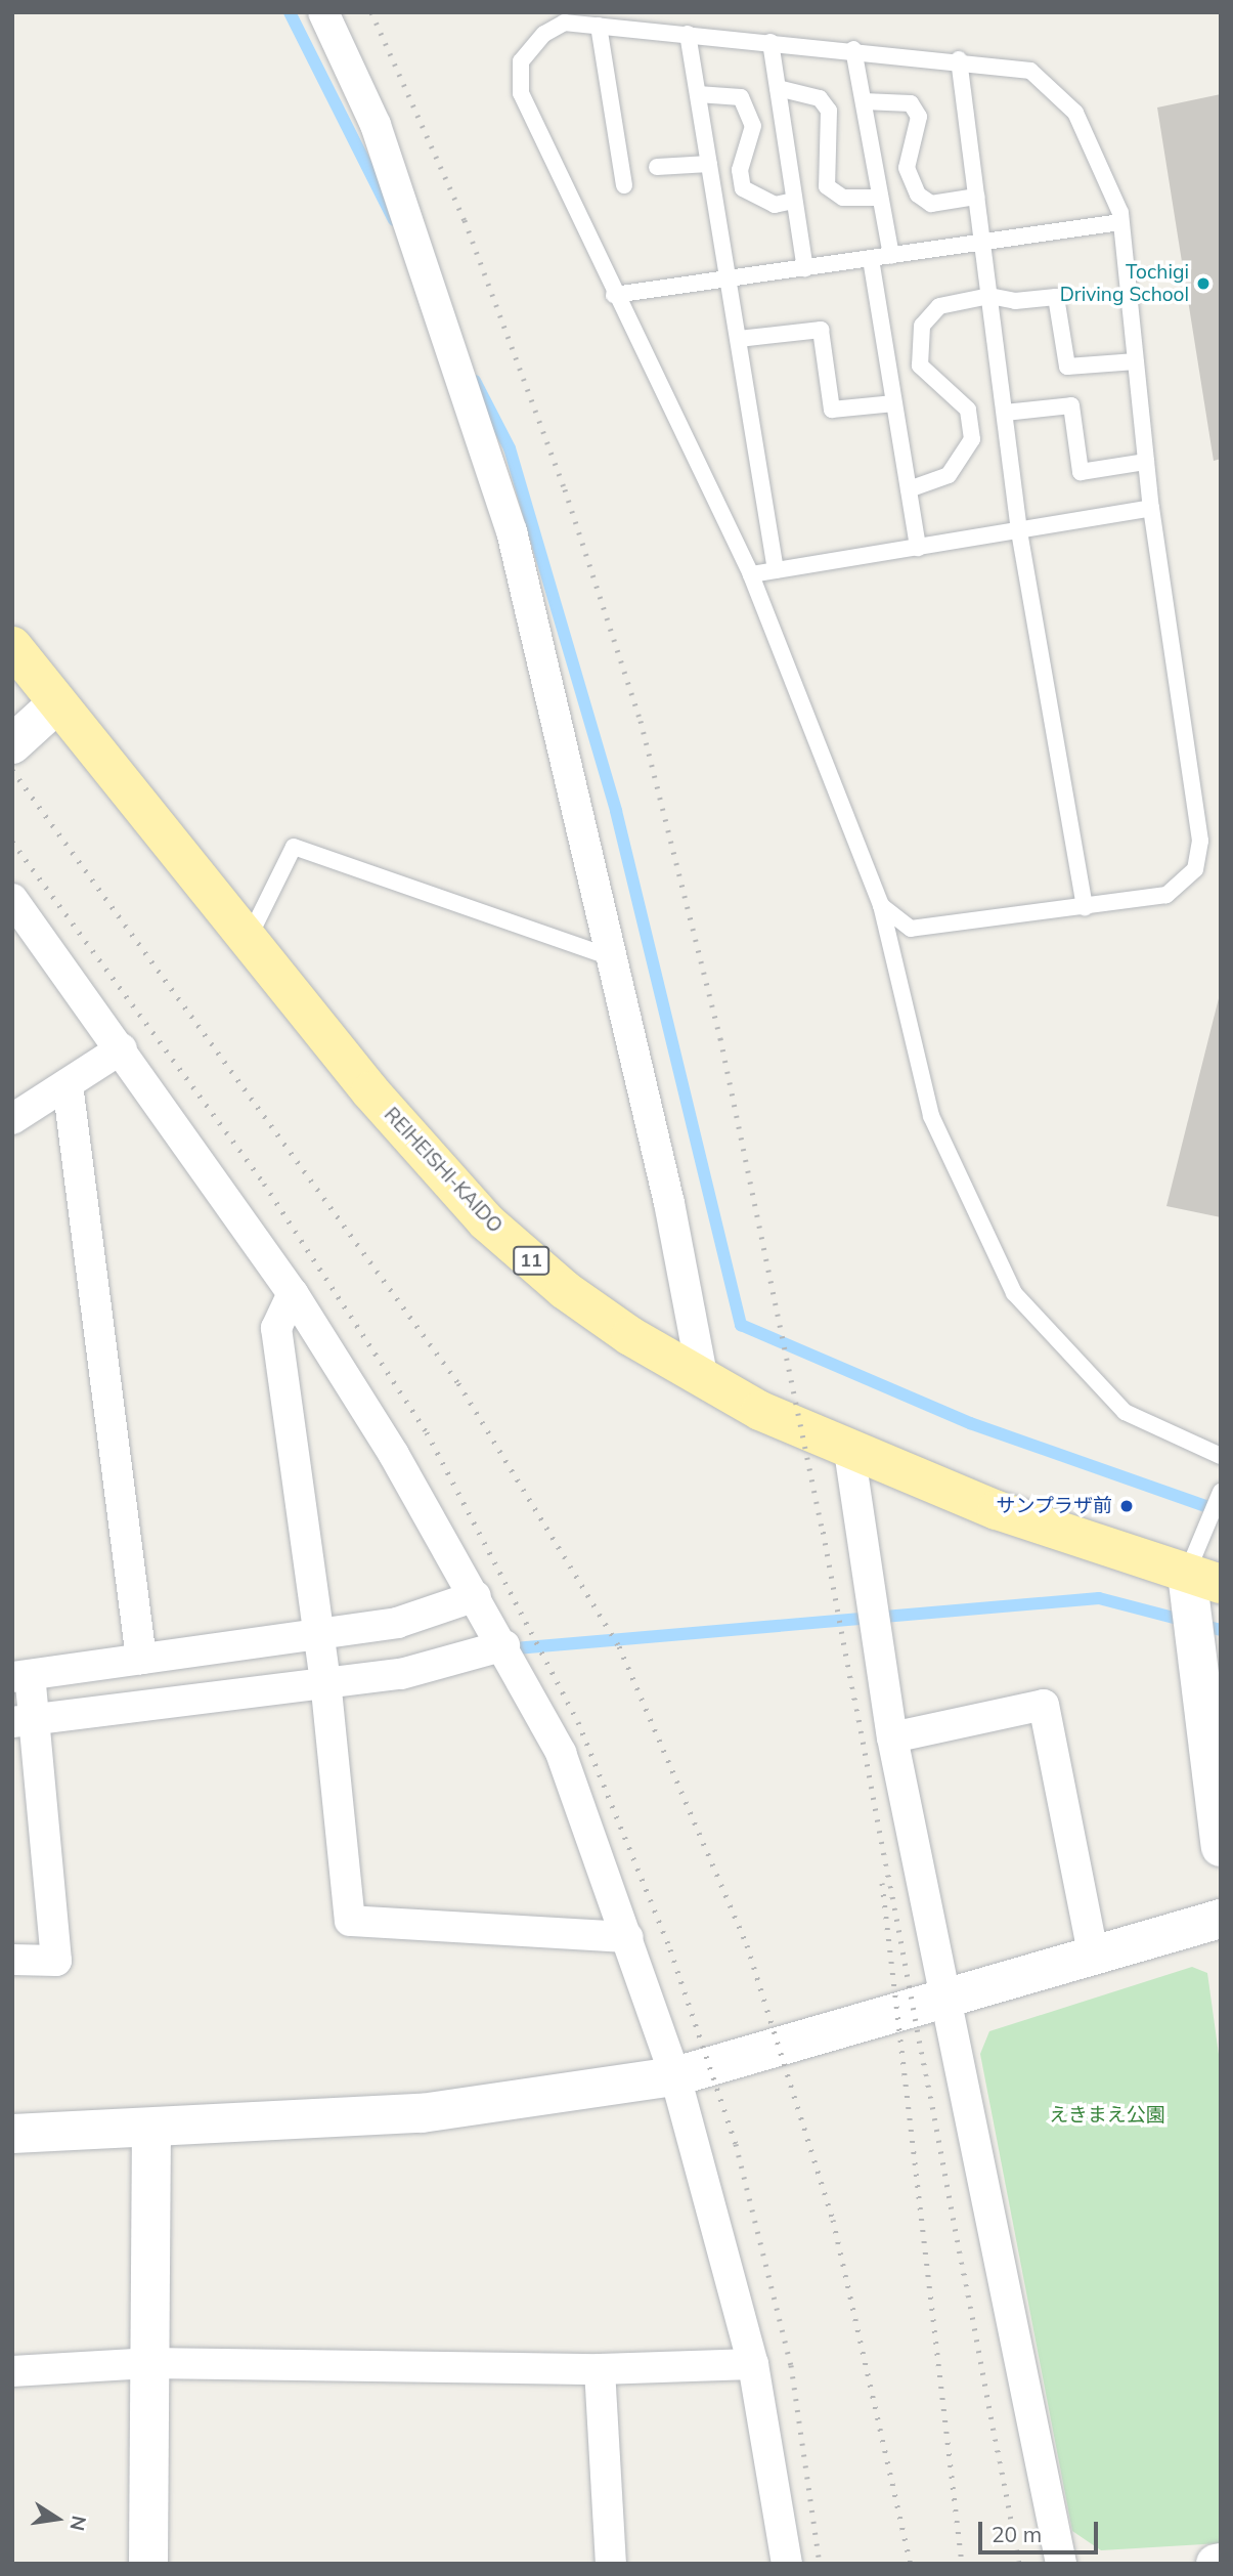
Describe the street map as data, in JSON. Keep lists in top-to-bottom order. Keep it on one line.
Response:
{"streets":{"main road":["REIHEISHI-KAIDO","11"]},"parks":["えきまえ公園"],"places":["Tochigi Driving School","サンプラザ前"],"scale_bar":"20 m","north":"right"}
